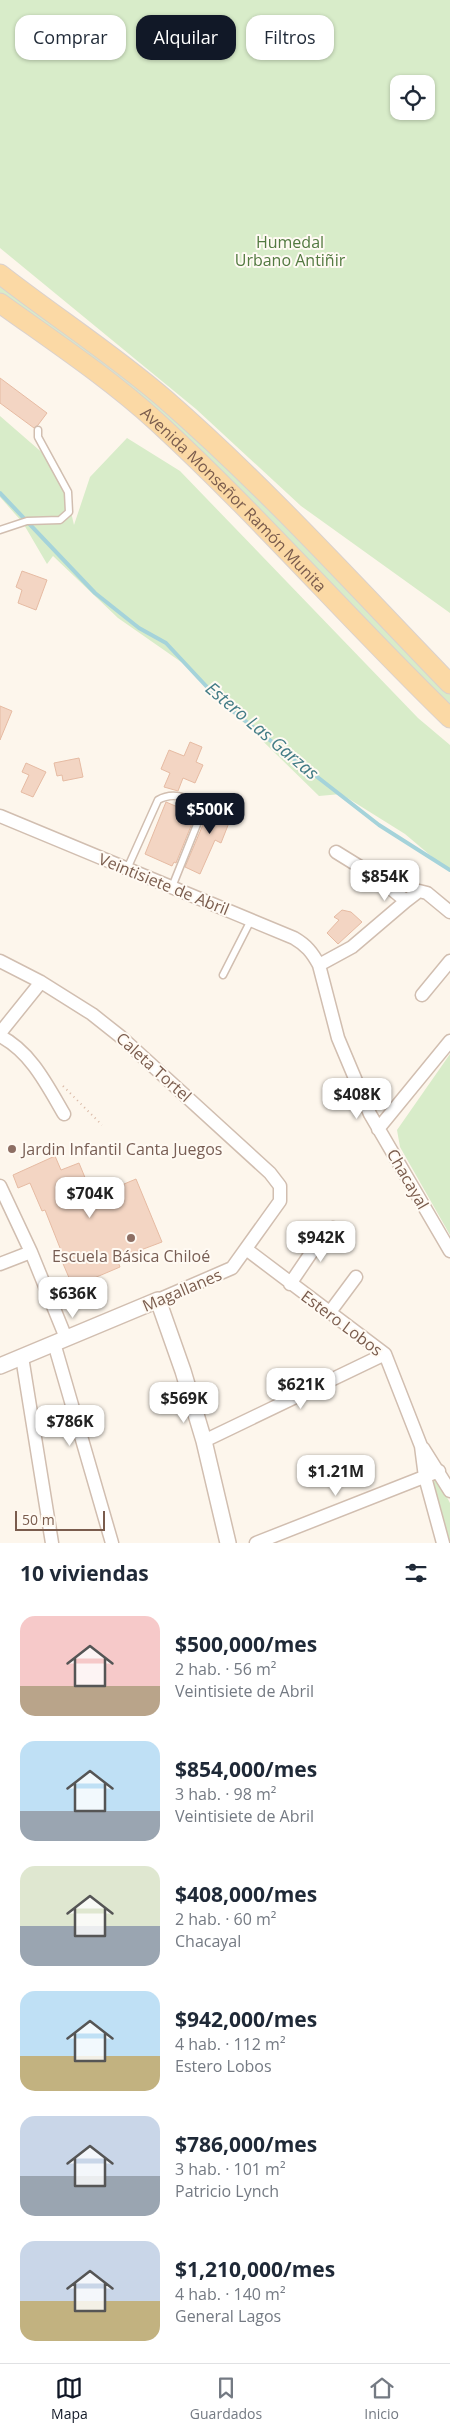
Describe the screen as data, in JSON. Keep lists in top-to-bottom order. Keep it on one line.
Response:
{"streets":{"main road":["Avenida Monseñor Ramón Munita"],"street":["Veintisiete de Abril","Caleta Tortel","Chacayal","Magallanes","Estero Lobos"]},"crossings":[["Veintisiete de Abril","Chacayal"],["Caleta Tortel","Magallanes"],["Magallanes","Estero Lobos"]],"water":["Estero Las Garzas"],"parks":["Humedal Urbano Antiñir"],"places":["Jardin Infantil Canta Juegos","Escuela Básica Chiloé"],"scale_bar":"50 m","page":{"chip":["Comprar","Alquilar","Filtros"],"price":["$500K","$854K","$408K","$704K","$942K","$636K","$621K","$569K","$786K","$1.21M"],"scale":"50 m","heading":"10 viviendas","list":[{"name":"$500,000/mes","note":"2 hab. · 56 m² · Veintisiete de Abril"},{"name":"$854,000/mes","note":"3 hab. · 98 m² · Veintisiete de Abril"},{"name":"$408,000/mes","note":"2 hab. · 60 m² · Chacayal"},{"name":"$942,000/mes","note":"4 hab. · 112 m² · Estero Lobos"},{"name":"$786,000/mes","note":"3 hab. · 101 m² · Patricio Lynch"},{"name":"$1,210,000/mes","note":"4 hab. · 140 m² · General Lagos"}],"tabs":["Mapa","Guardados","Inicio"]}}
